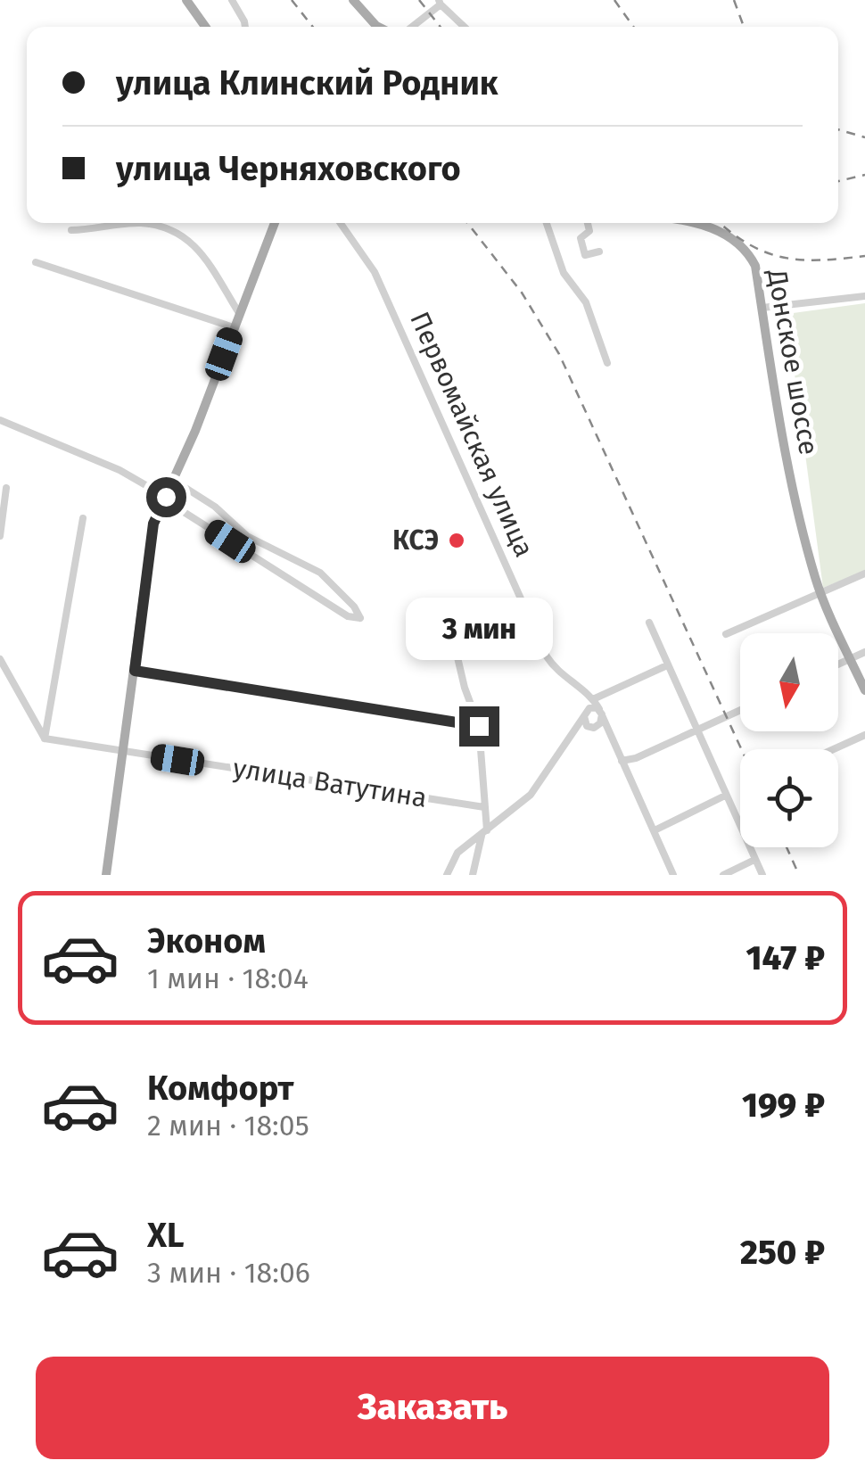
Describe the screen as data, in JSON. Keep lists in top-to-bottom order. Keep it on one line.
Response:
{"streets":{"main road":["Донское шоссе"],"street":["Первомайская улица","улица Ватутина"]},"places":["КСЭ"],"north":"bottom","page":{"banner":["улица Клинский Родник","улица Черняховского"],"bubble":"3 мин","list":[{"name":"Эконом","note":"1 мин · 18:04","value":"147 ₽"},{"name":"Комфорт","note":"2 мин · 18:05","value":"199 ₽"},{"name":"XL","note":"3 мин · 18:06","value":"250 ₽"}],"buttons":"Заказать"}}
